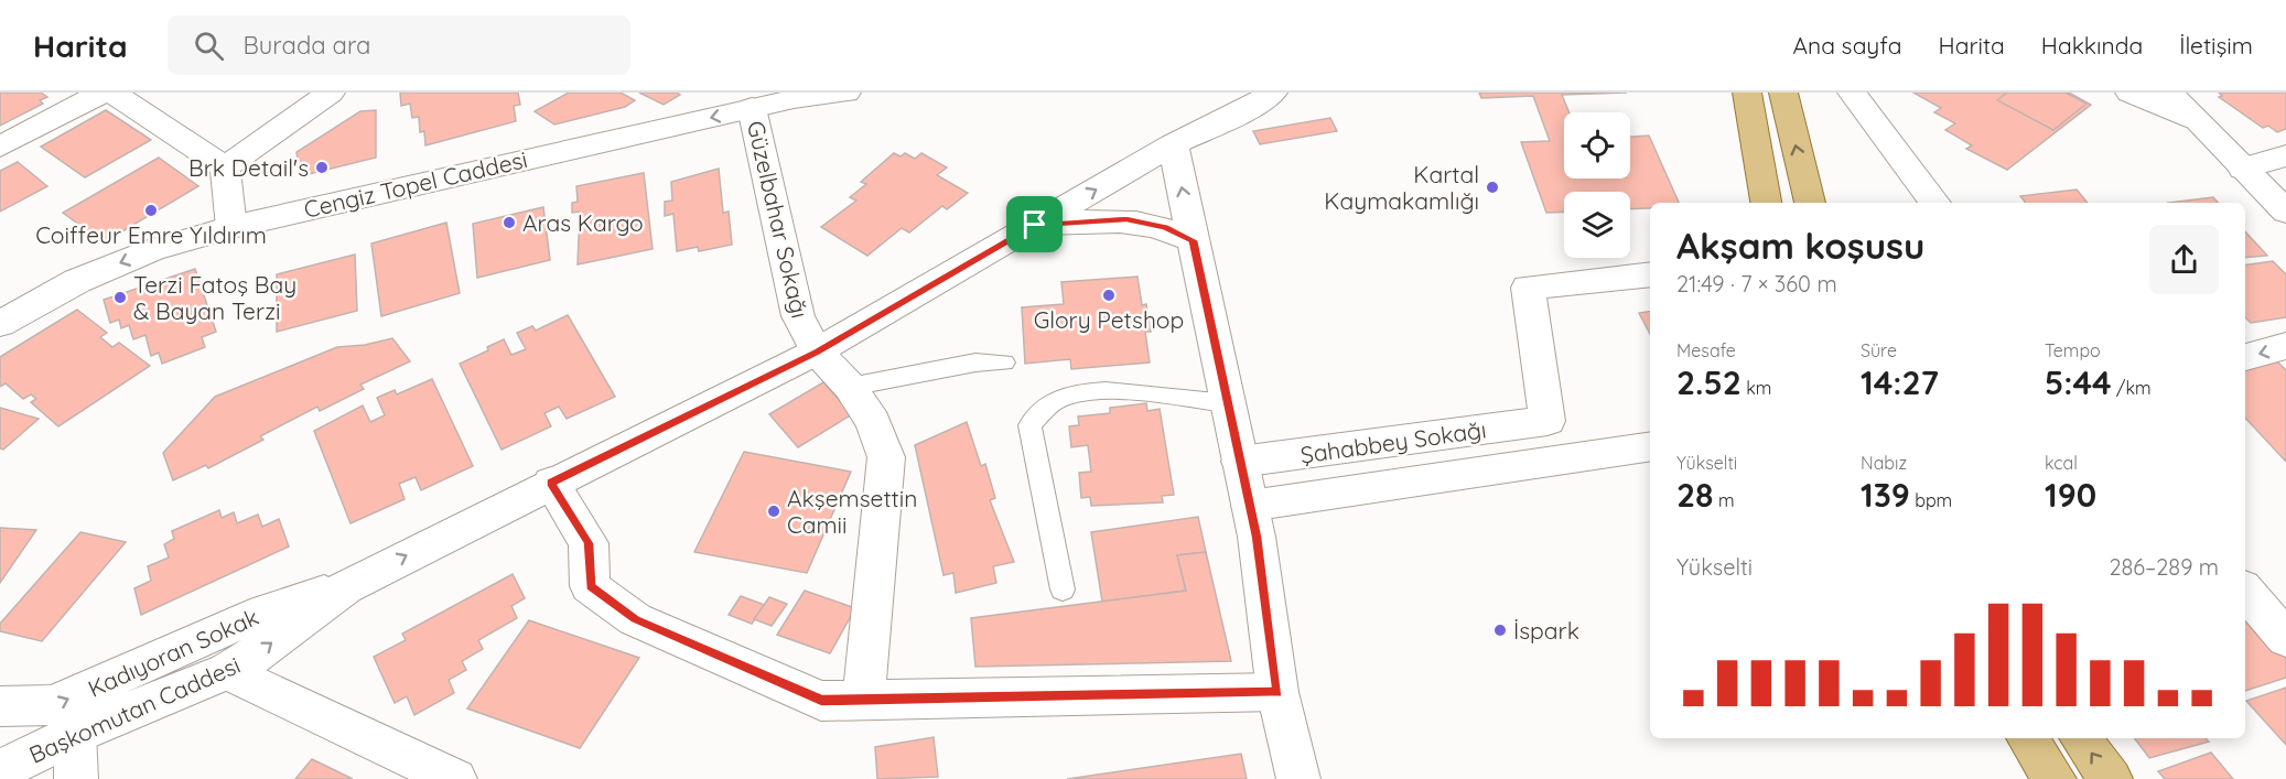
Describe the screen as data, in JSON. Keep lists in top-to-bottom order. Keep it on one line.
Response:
{"streets":{"street":["Cengiz Topel Caddesi","Güzelbahar Sokağı","Şahabbey Sokağı","Kadıyoran Sokak","Başkomutan Caddesi"]},"crossings":[["Cengiz Topel Caddesi","Güzelbahar Sokağı"],["Güzelbahar Sokağı","Başkomutan Caddesi"],["Kadıyoran Sokak","Başkomutan Caddesi"]],"one_way":["Kadıyoran Sokak","Başkomutan Caddesi"],"places":["Brk Detail's","Kartal Kaymakamlığı","Coiffeur Emre Yıldırım","Aras Kargo","Glory Petshop","Terzi Fatoş Bay & Bayan Terzi","Akşemsettin Camii","İspark"],"page":{"header":"Harita","search":"Burada ara","nav":["Ana sayfa","Harita","Hakkında","İletişim"],"heading":["Akşam koşusu","21:49 · 7 × 360 m"],"stats":[["Mesafe","2.52 km"],["Süre","14:27"],["Tempo","5:44 /km"],["Yükselti","28 m"],["Nabız","139 bpm"],["kcal","190"]],"chart":["Yükselti","286–289 m"]}}
